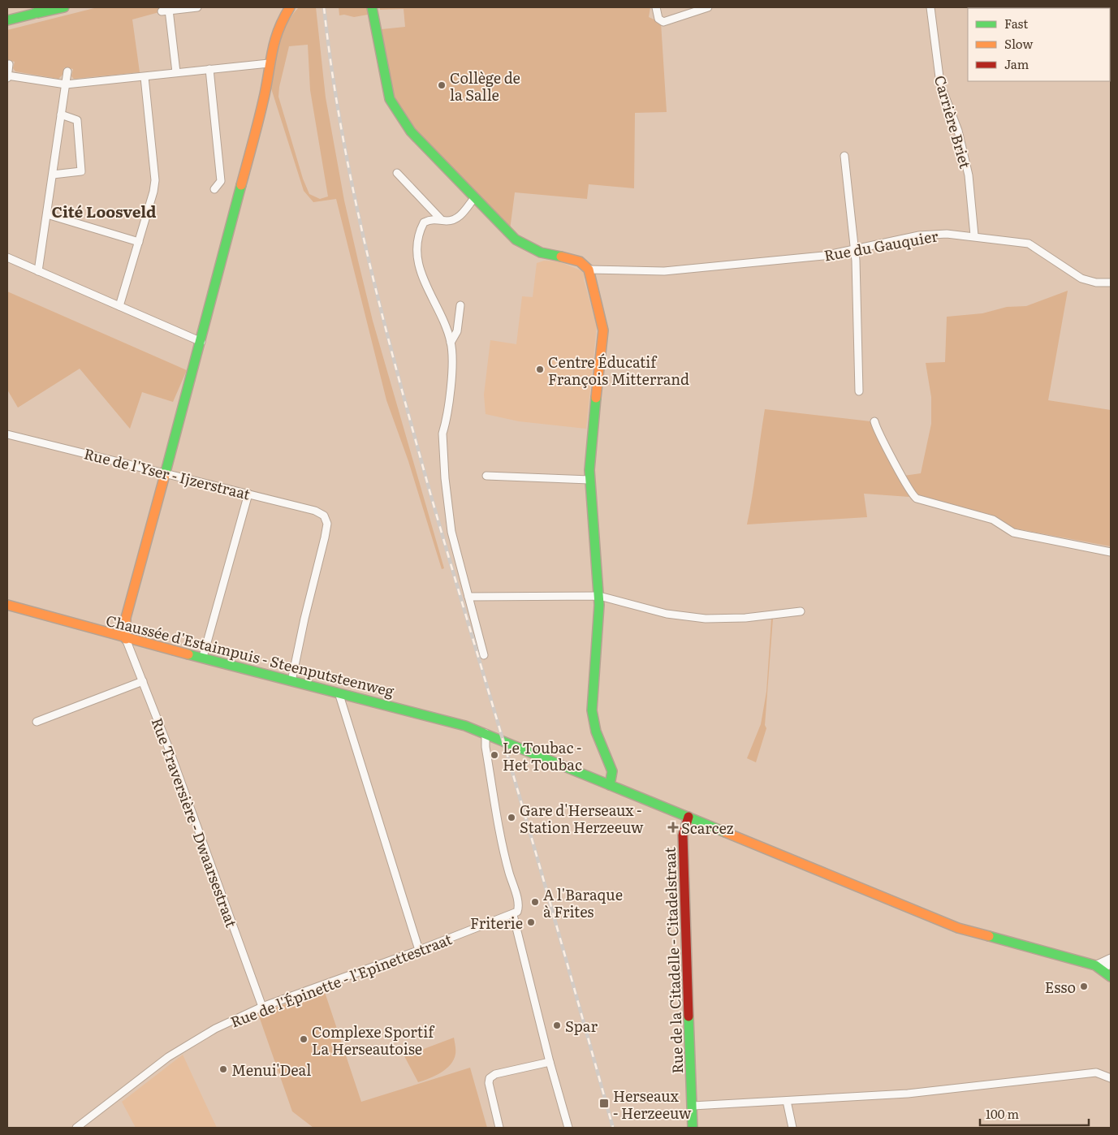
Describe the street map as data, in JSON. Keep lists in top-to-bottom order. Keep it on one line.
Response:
{"streets":{"main road":["Chaussée d'Estaimpuis - Steenputsteenweg","Rue de la Citadelle - Citadelstraat"],"street":["Carrière Briet","Rue du Gauquier","Rue de l'Yser - Ijzerstraat","Rue Traversière - Dwaarsestraat","Rue de l'Épinette - l'Epinettestraat"]},"crossings":[["Carrière Briet","Rue du Gauquier"],["Rue de l'Yser - Ijzerstraat","Chaussée d'Estaimpuis - Steenputsteenweg"],["Chaussée d'Estaimpuis - Steenputsteenweg","Rue Traversière - Dwaarsestraat"],["Chaussée d'Estaimpuis - Steenputsteenweg","Rue de la Citadelle - Citadelstraat"],["Rue Traversière - Dwaarsestraat","Rue de l'Épinette - l'Epinettestraat"]],"districts":["Cité Loosveld"],"places":{"other":["Collège de la Salle","Centre Éducatif François Mitterrand","Le Toubac - Het Toubac","Gare d'Herseaux - Station Herzeeuw","A l'Baraque à Frites","Friterie","Esso","Spar","Complexe Sportif La Herseautoise","Menui'Deal"],"health":["Scarcez"],"transit":["Herseaux - Herzeeuw"]},"legend":["Fast","Slow","Jam"],"scale_bar":"100 m"}
